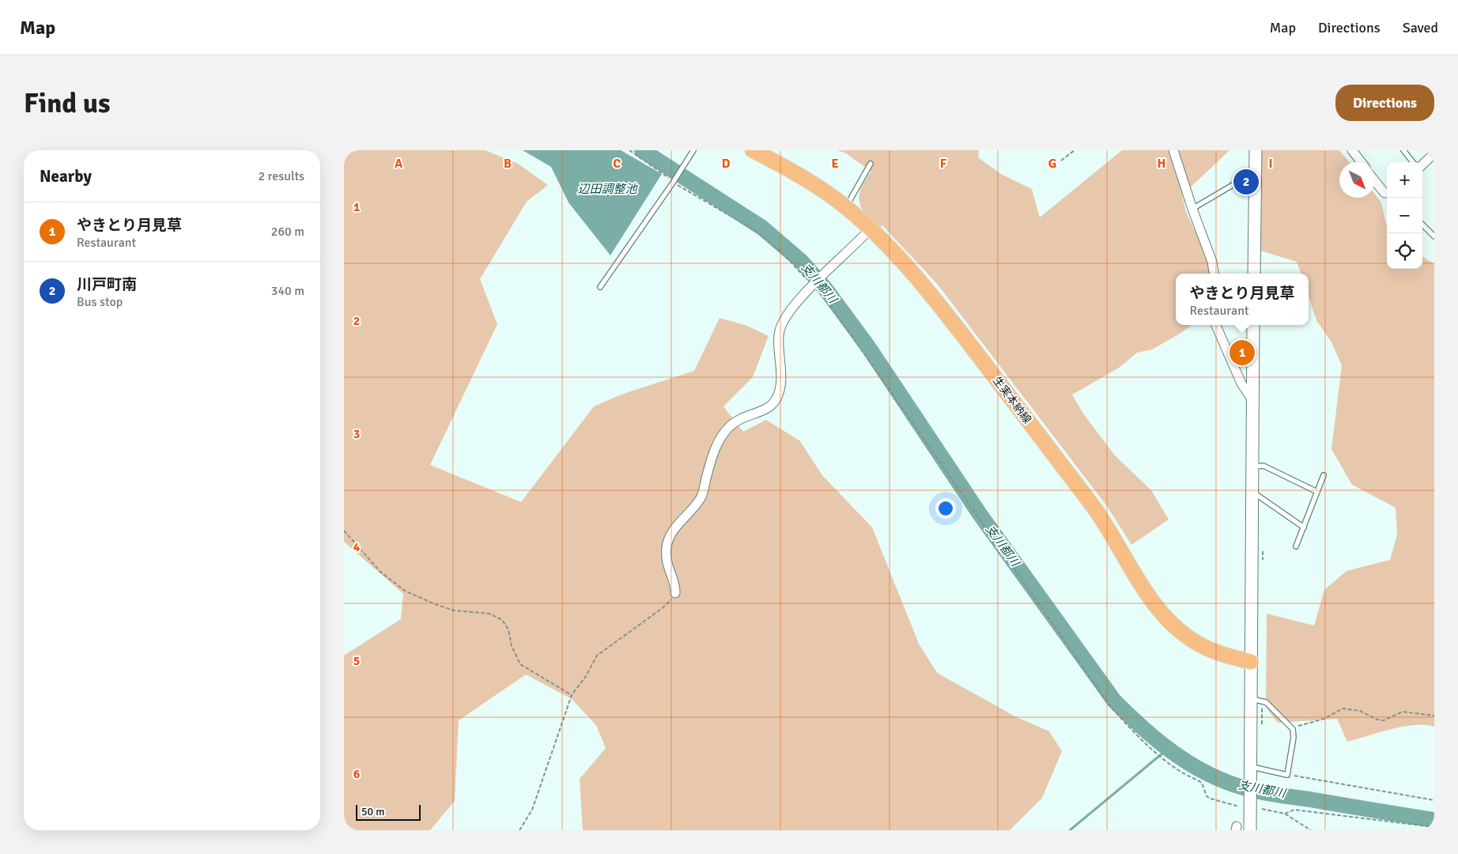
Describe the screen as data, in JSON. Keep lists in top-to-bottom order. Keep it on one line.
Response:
{"streets":{"main road":["生実本納線"]},"water":["辺田調整池","支川都川"],"scale_bar":"50 m","north":"bottom right","page":{"header":"Map","nav":["Map","Directions","Saved"],"buttons":"Directions","title":"Find us","heading":["Nearby","2 results"],"map_buttons":["+","−"],"pins":["2","1"],"list":[{"mark":"1","name":"やきとり月見草","note":"Restaurant","value":"260 m"},{"mark":"2","name":"川戸町南","note":"Bus stop","value":"340 m"}],"popup":["やきとり月見草","Restaurant"],"scale":"50 m"},"grid":{"columns":["A","B","C","D","E","F","G","H","I"],"rows":["1","2","3","4","5","6"]}}
